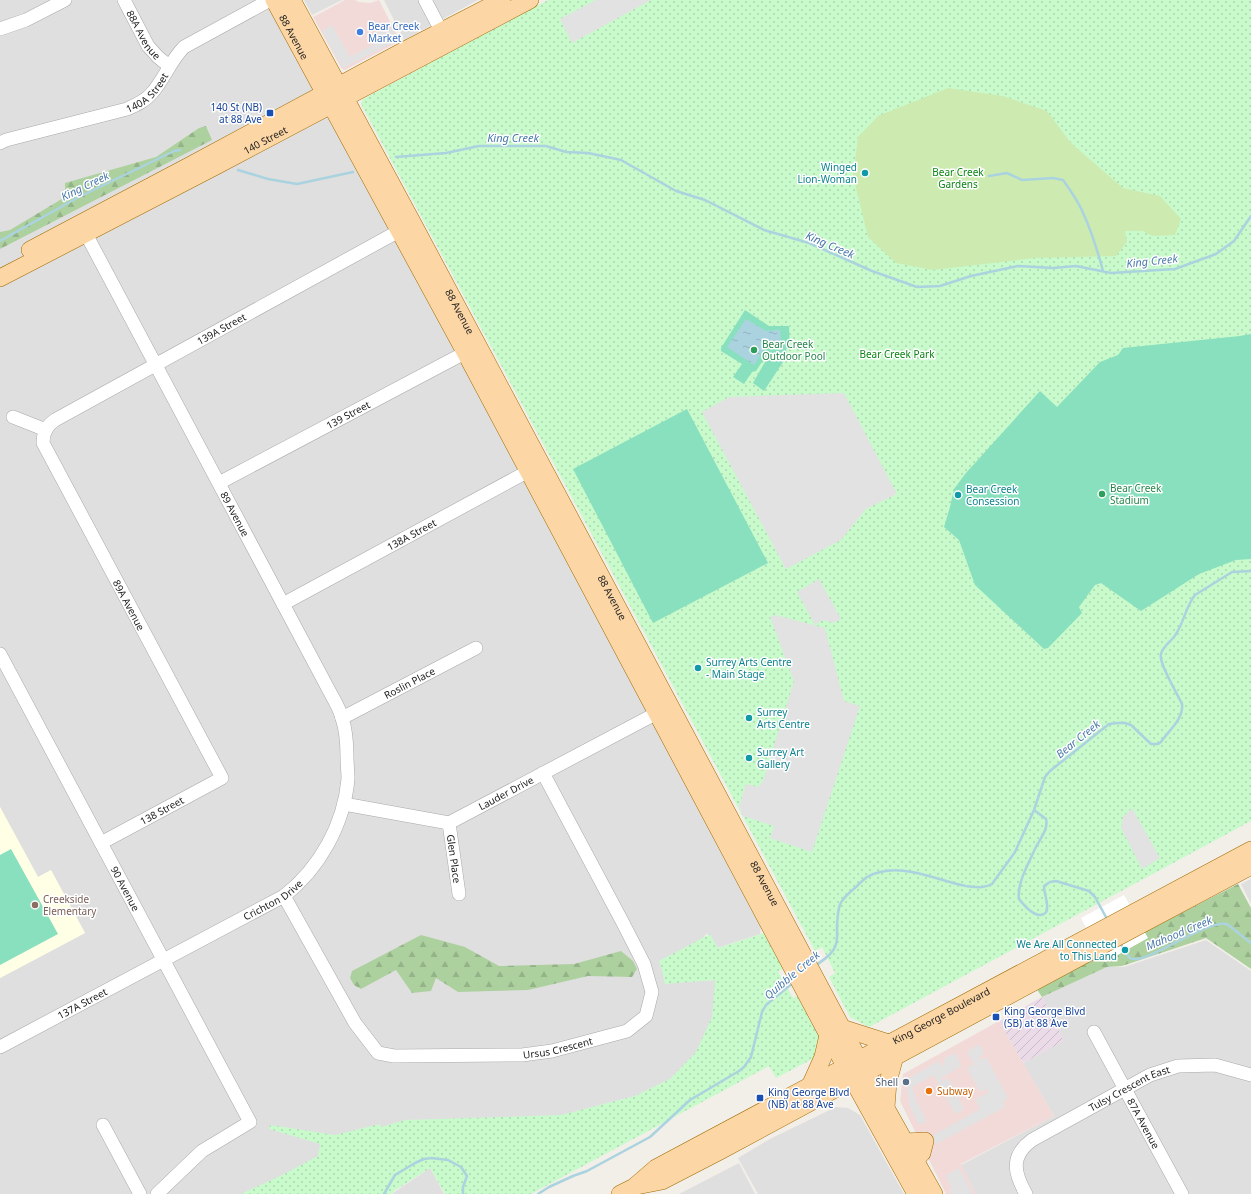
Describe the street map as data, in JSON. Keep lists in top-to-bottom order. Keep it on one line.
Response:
{"streets":{"main road":["88 Avenue","140 Street","King George Boulevard"],"street":["88A Avenue","140A Street","139A Street","139 Street","89 Avenue","138A Street","89A Avenue","Roslin Place","Lauder Drive","138 Street","Glen Place","90 Avenue","Crichton Drive","137A Street","Ursus Crescent","Tulsy Crescent East","87A Avenue"]},"crossings":[["88A Avenue","140A Street"],["88 Avenue","140 Street"],["88 Avenue","139A Street"],["88 Avenue","139 Street"],["88 Avenue","138A Street"],["88 Avenue","Lauder Drive"],["88 Avenue","King George Boulevard"],["140 Street","89 Avenue"],["139A Street","89 Avenue"],["139A Street","89A Avenue"],["139 Street","89 Avenue"],["89 Avenue","138A Street"],["89 Avenue","Roslin Place"],["89 Avenue","Crichton Drive"],["89A Avenue","138 Street"],["Lauder Drive","Glen Place"],["Lauder Drive","Ursus Crescent"],["138 Street","90 Avenue"],["90 Avenue","Crichton Drive"],["90 Avenue","137A Street"],["Crichton Drive","137A Street"],["Crichton Drive","Ursus Crescent"],["Tulsy Crescent East","87A Avenue"]],"water":["King Creek","Bear Creek","Mahood Creek","Quibble Creek"],"parks":["Bear Creek Gardens","Bear Creek Park"],"places":{"other":["Bear Creek Market","Winged Lion-Woman","Bear Creek Outdoor Pool","Bear Creek Stadium","Bear Creek Consession","Surrey Arts Centre - Main Stage","Surrey Arts Centre","Surrey Art Gallery","Creekside Elementary","We Are All Connected to This Land","Shell","Subway"],"transit":["140 St (NB) at 88 Ave","King George Blvd (SB) at 88 Ave","King George Blvd (NB) at 88 Ave"]}}
